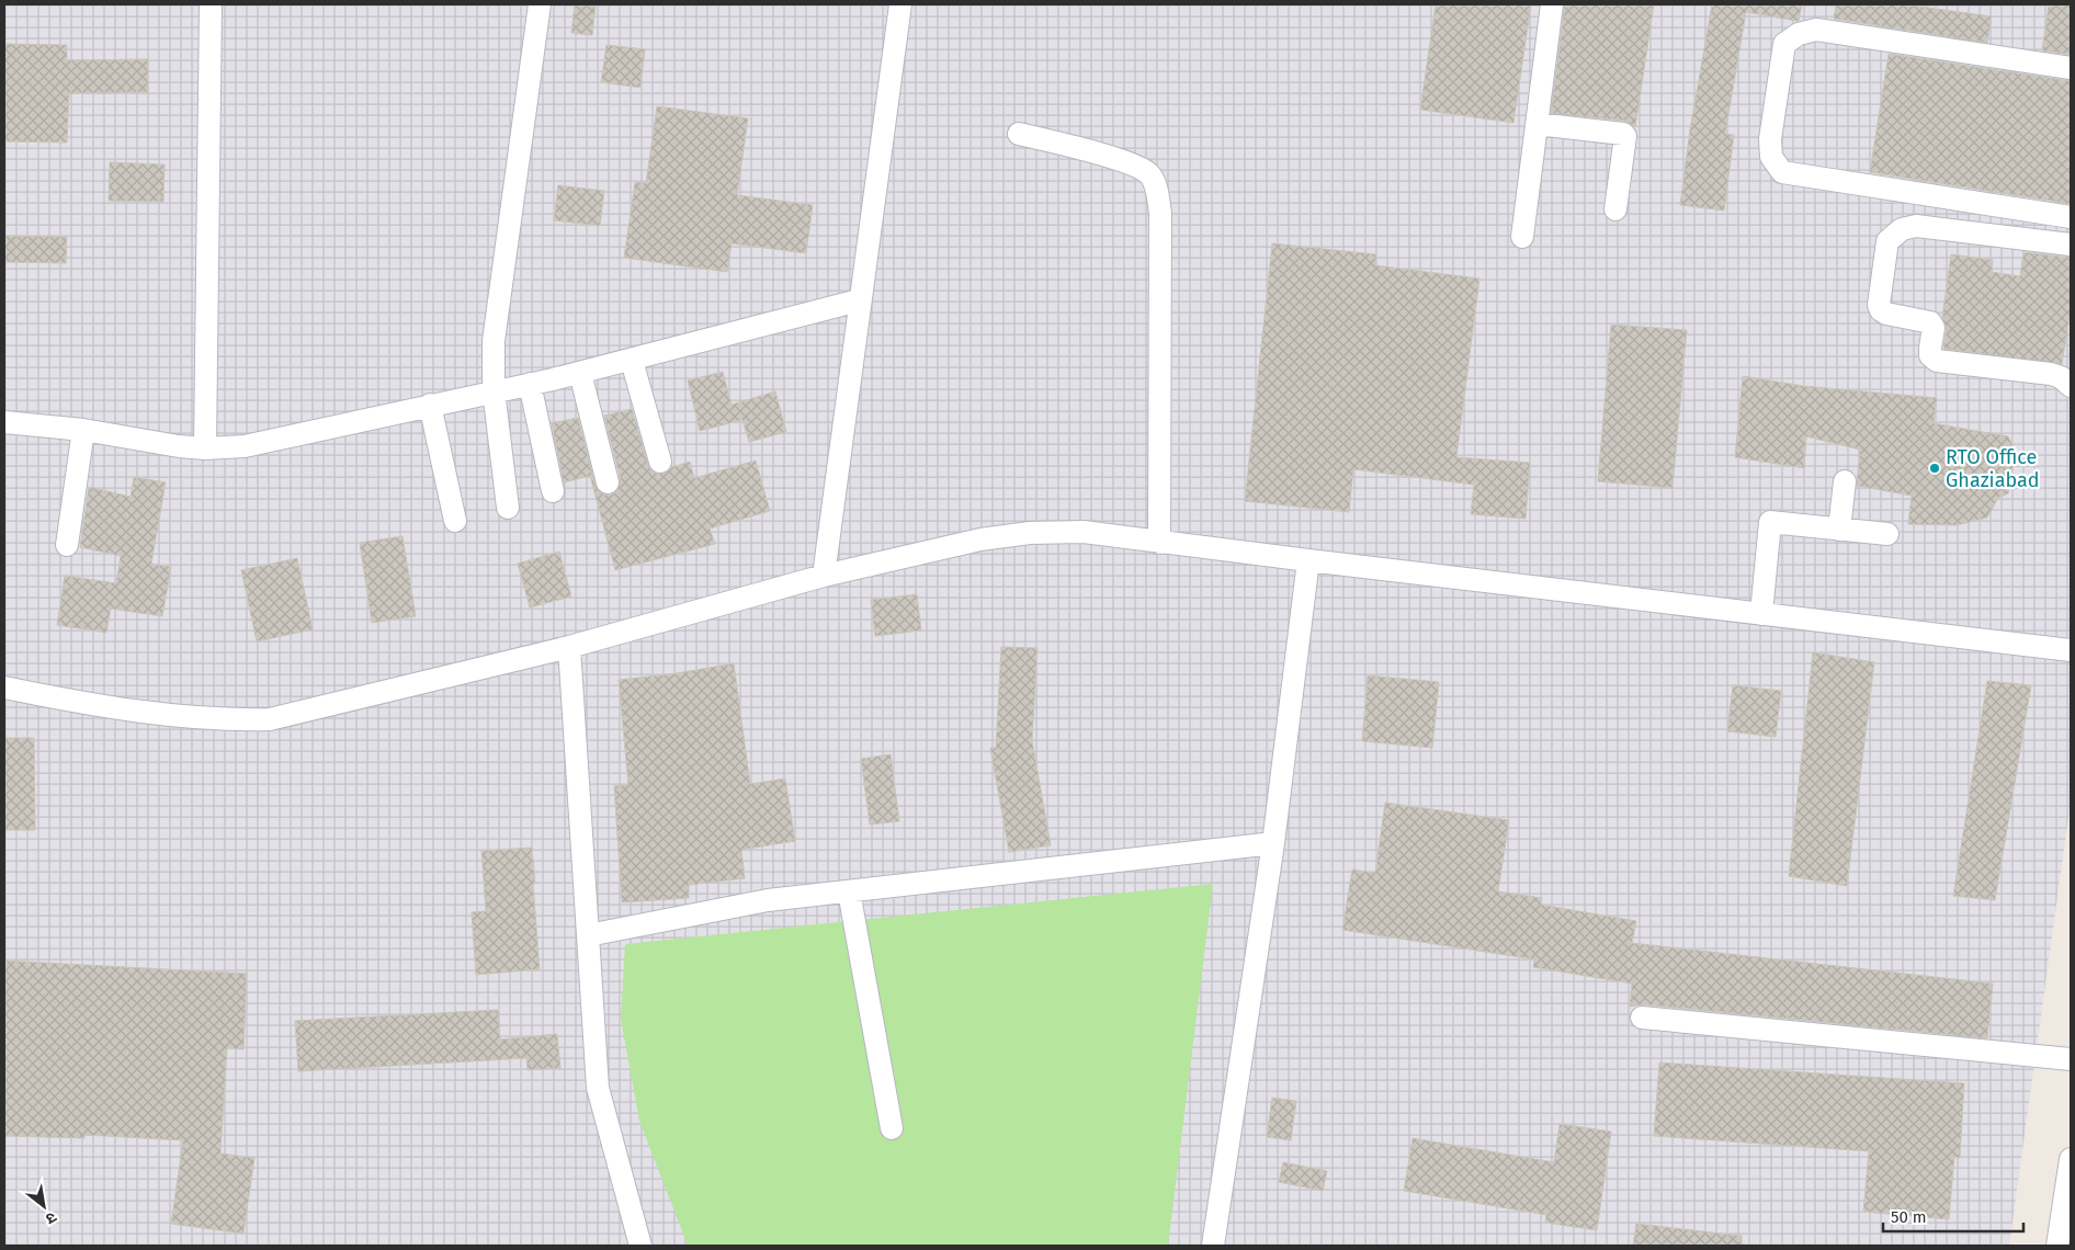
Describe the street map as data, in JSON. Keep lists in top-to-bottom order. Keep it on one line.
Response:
{"places":["RTO Office Ghaziabad"],"scale_bar":"50 m","north":"bottom right"}
